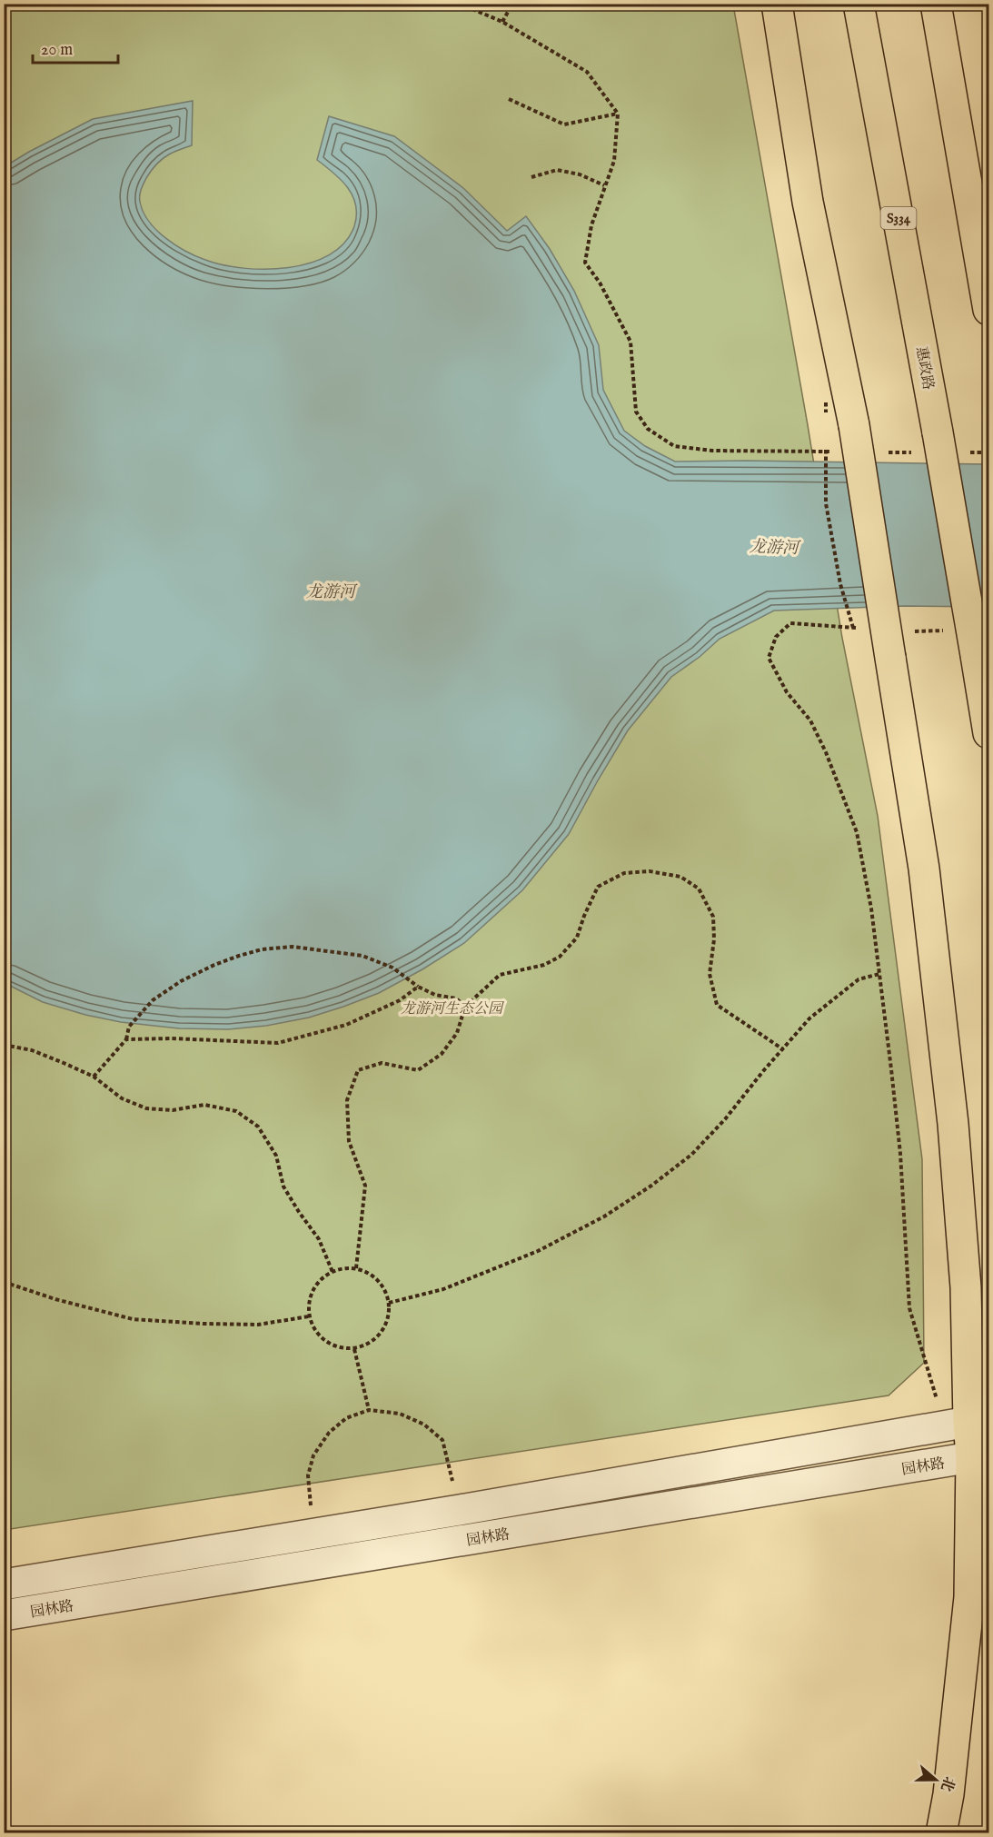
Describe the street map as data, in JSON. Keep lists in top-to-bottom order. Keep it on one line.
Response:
{"streets":{"main road":["S334","惠政路"],"street":["园林路"]},"water":["龙游河"],"parks":["龙游河生态公园"],"scale_bar":"20 m","north":"right"}
